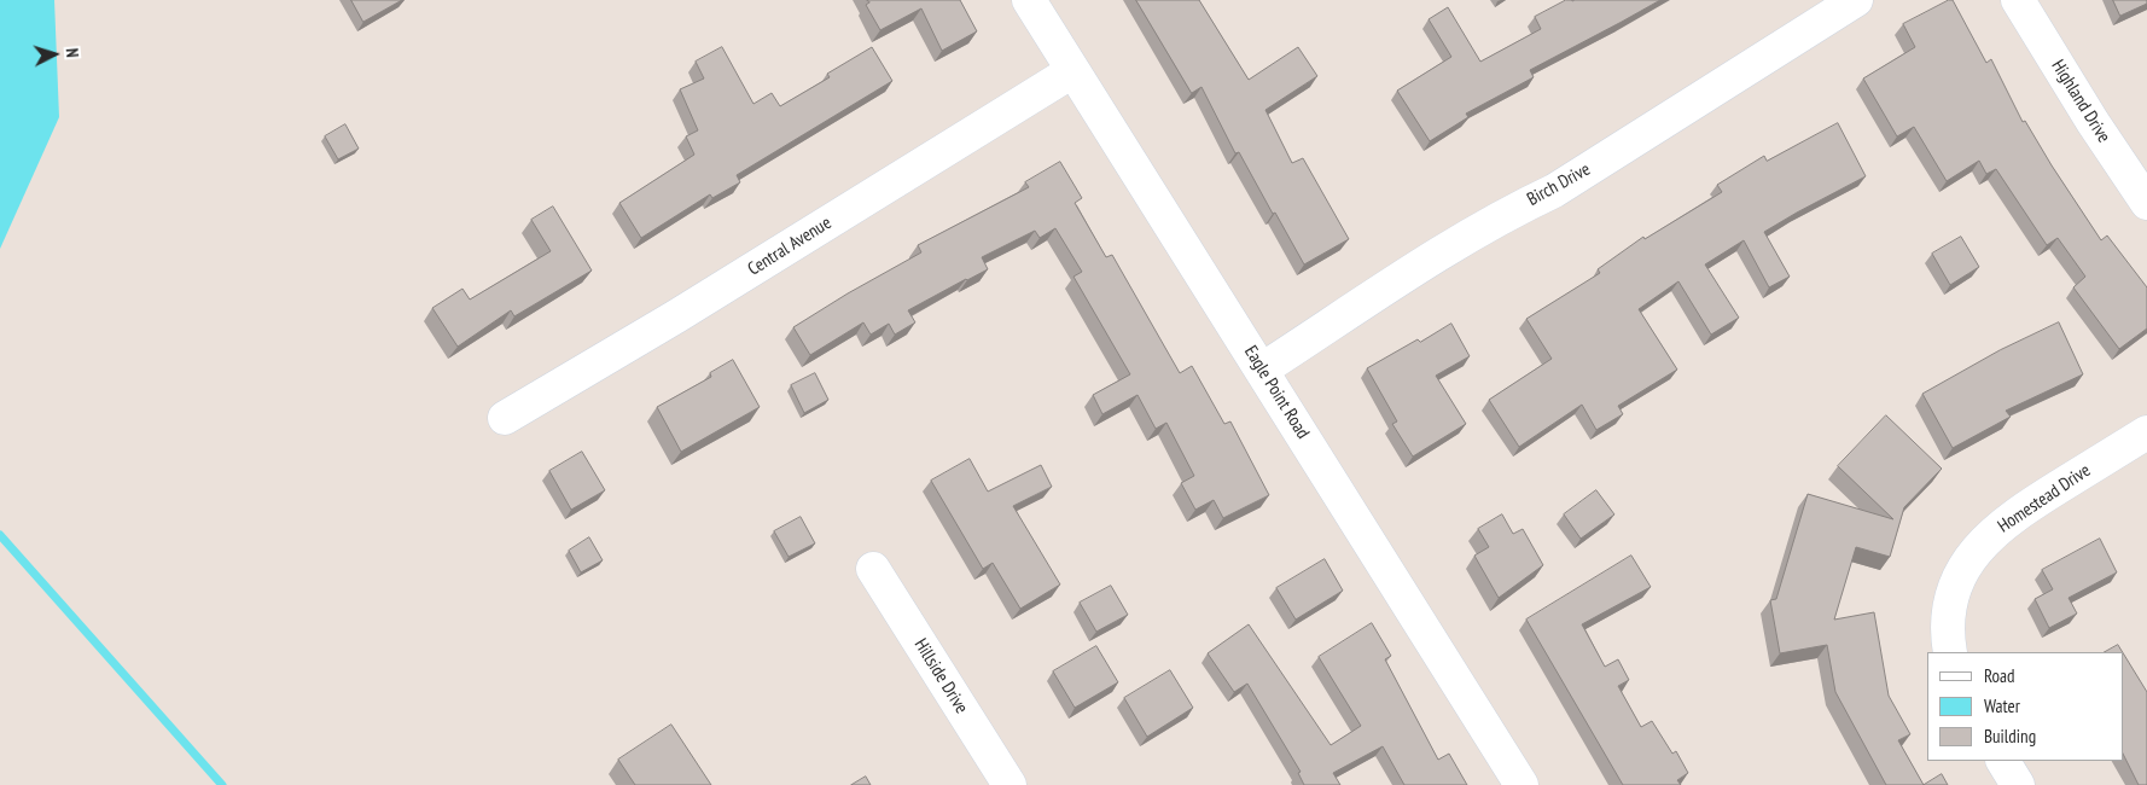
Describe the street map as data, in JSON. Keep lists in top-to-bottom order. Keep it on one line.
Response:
{"streets":{"street":["Highland Drive","Birch Drive","Central Avenue","Eagle Point Road","Homestead Drive","Hillside Drive"]},"crossings":[["Birch Drive","Eagle Point Road"],["Central Avenue","Eagle Point Road"]],"legend":["Road","Water","Building"],"north":"right"}
